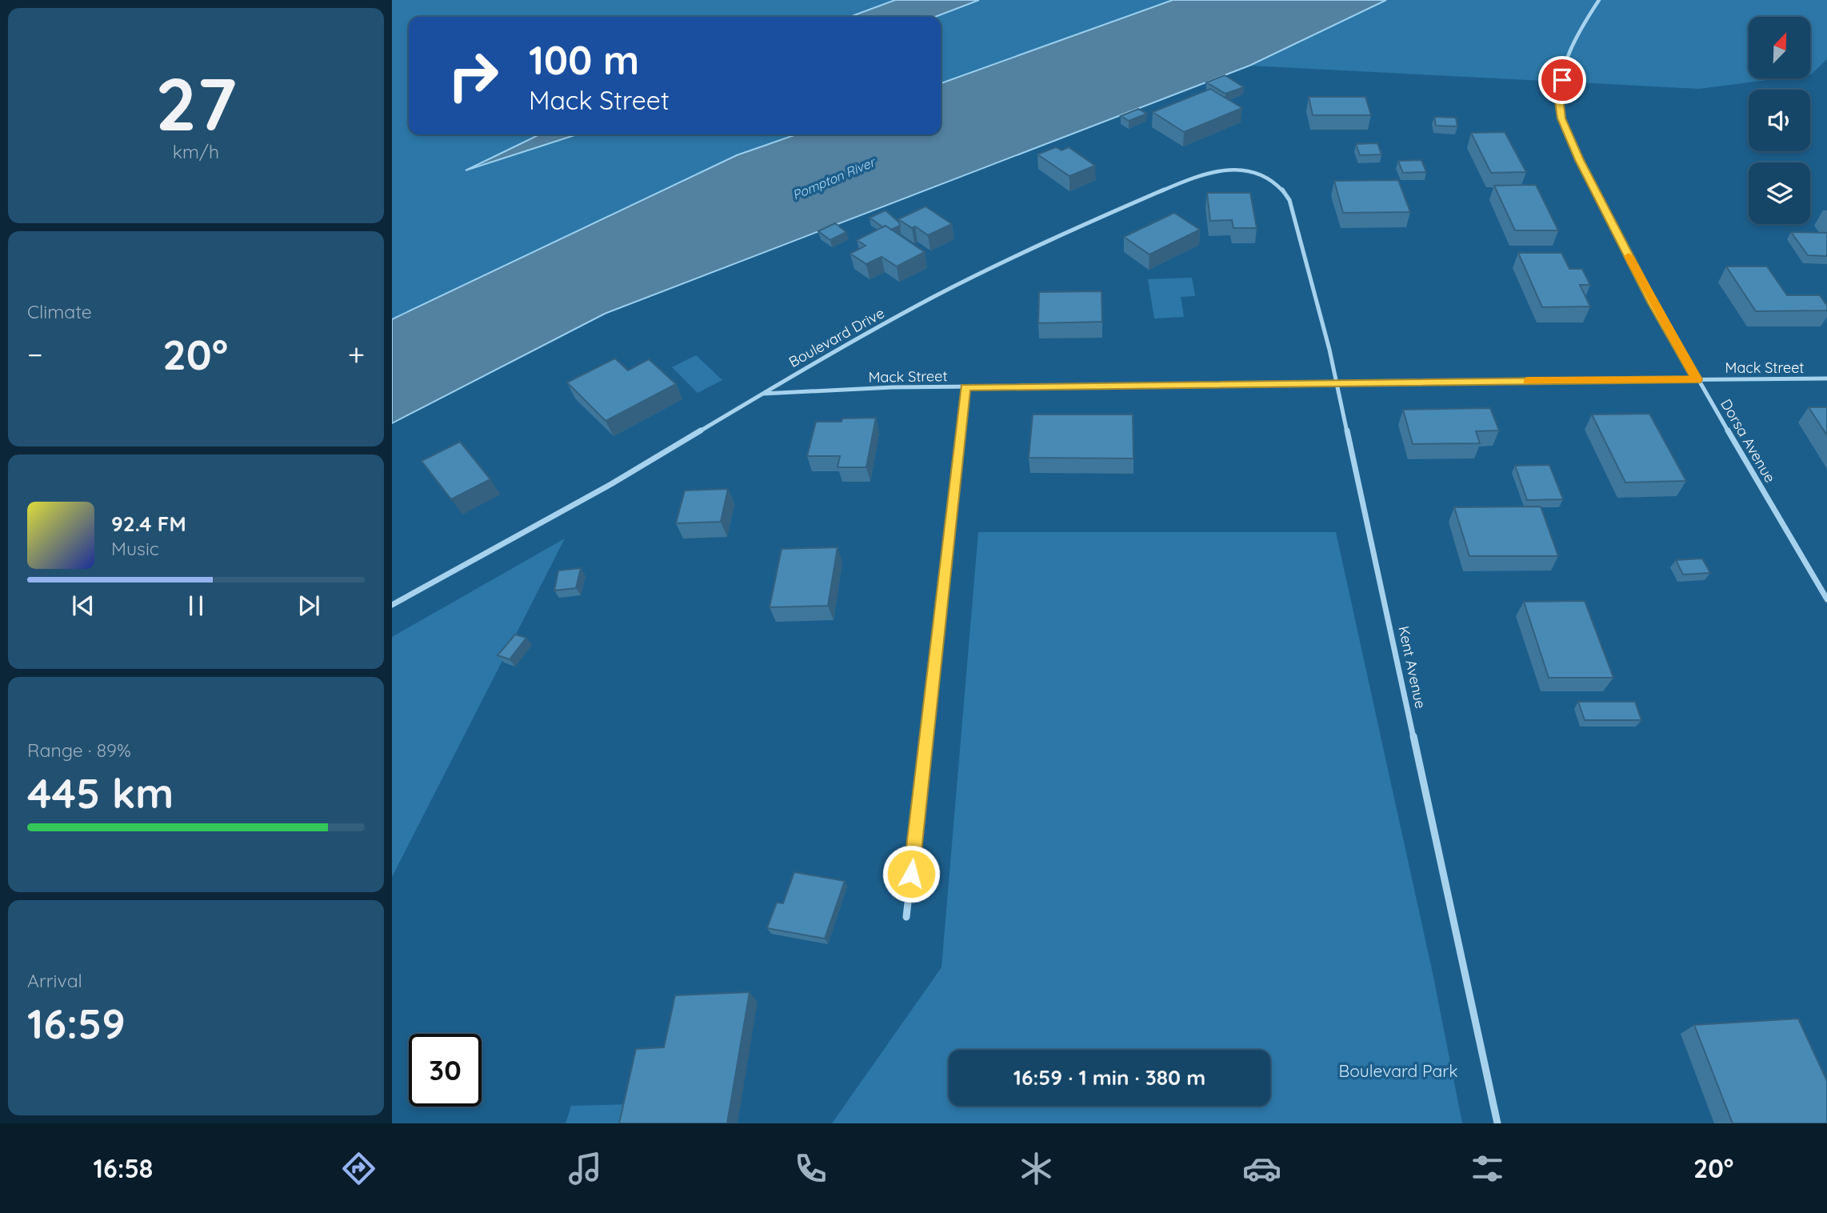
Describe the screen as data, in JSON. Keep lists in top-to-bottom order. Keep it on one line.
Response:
{"streets":{"street":["Boulevard Drive","Mack Street","Dorsa Avenue","Kent Avenue"]},"crossings":[["Boulevard Drive","Mack Street"],["Boulevard Drive","Kent Avenue"],["Mack Street","Dorsa Avenue"],["Mack Street","Kent Avenue"]],"water":["Pompton River"],"parks":["Boulevard Park"],"north":"top right","page":{"tile":[["27","km/h"],"Climate",["Range · 89%","445 km"],["Arrival","16:59"]],"turn":["100 m","Mack Street"],"heat":["−","20°","+"],"song":["92.4 FM","Music"],"limit":"30","trip":"16:59 · 1 min · 380 m","tabs":["16:58","20°"]}}
